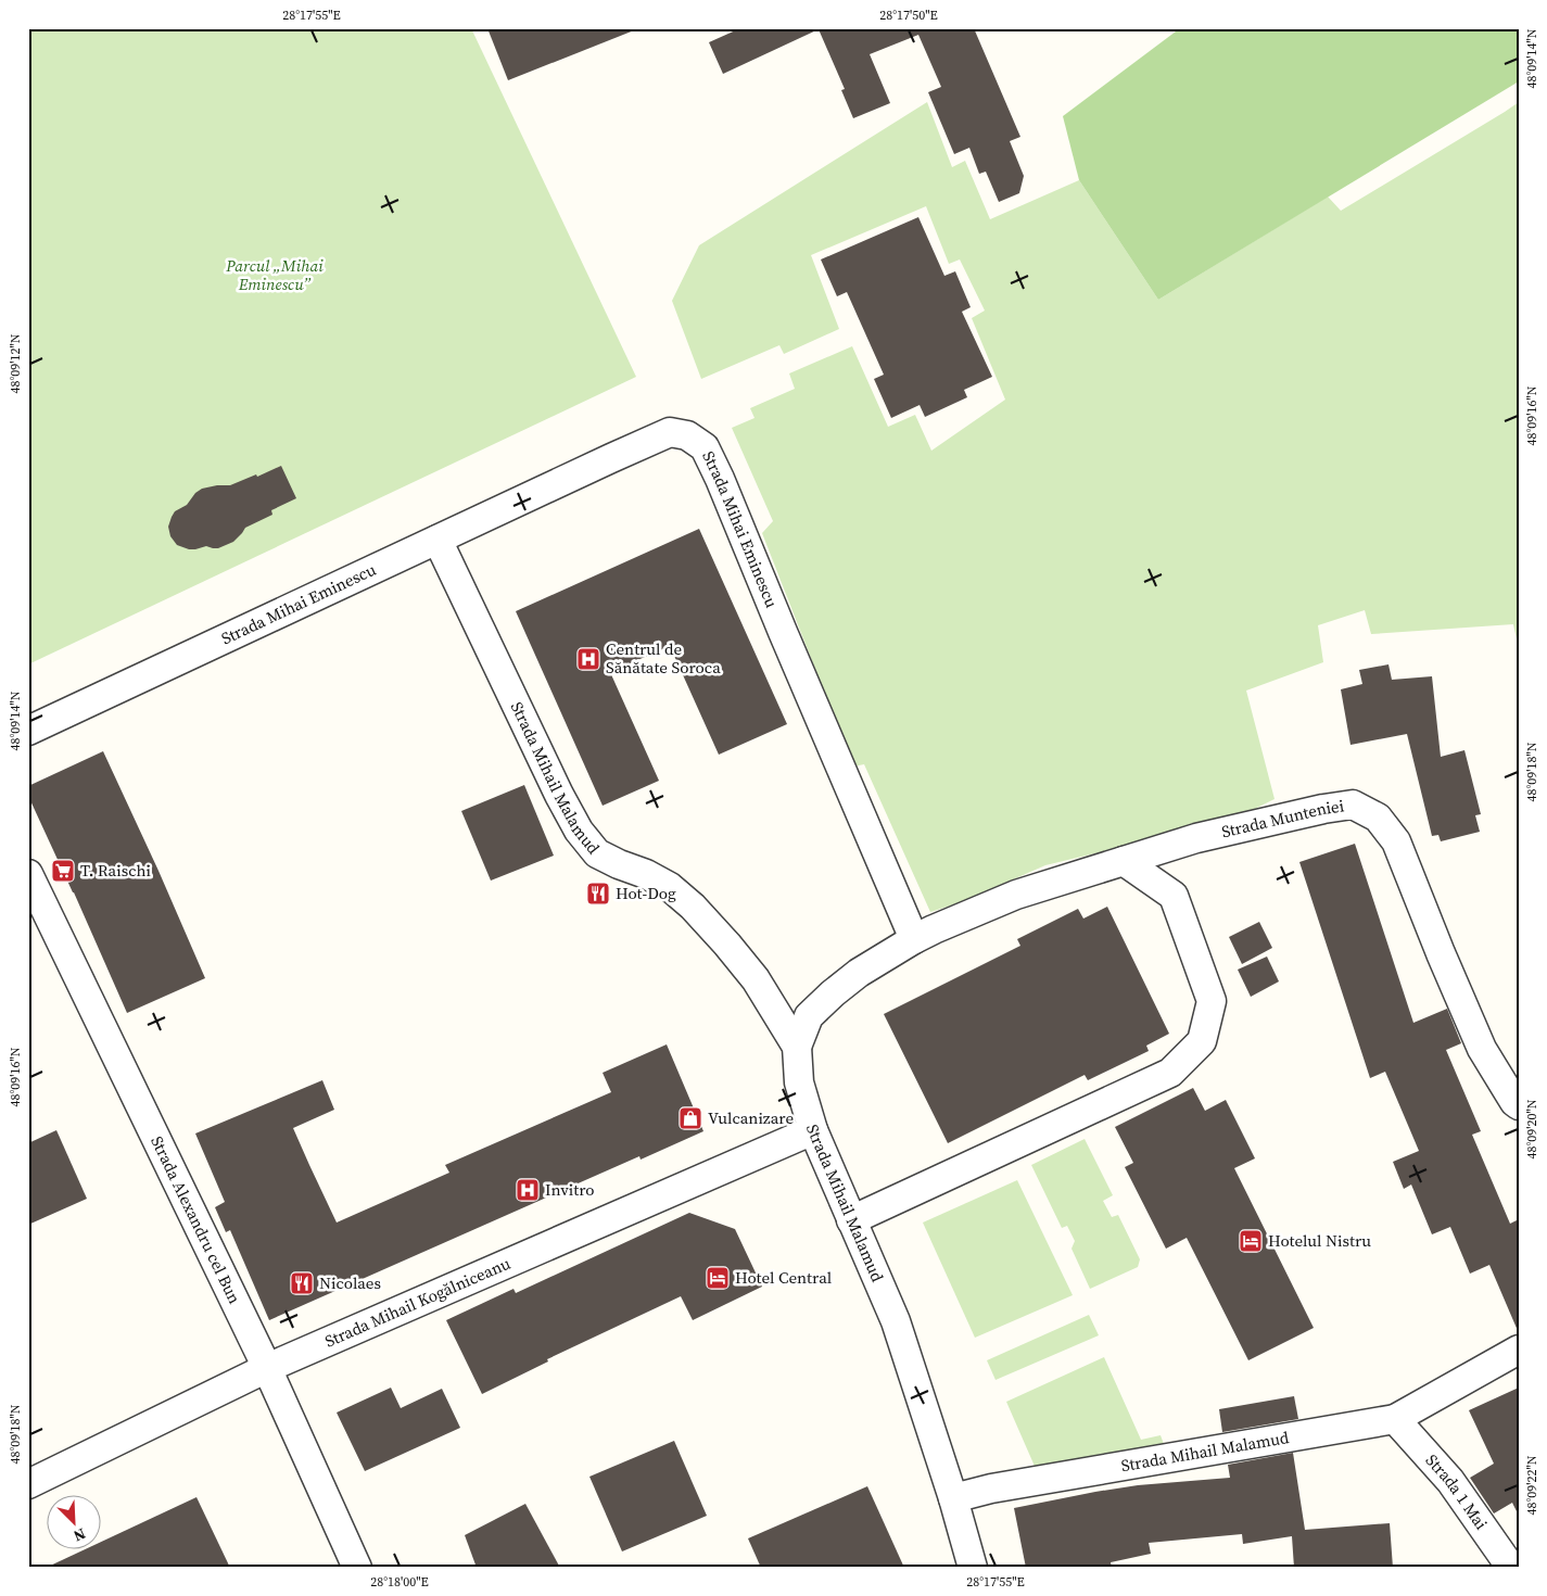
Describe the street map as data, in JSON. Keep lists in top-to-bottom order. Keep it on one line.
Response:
{"streets":{"street":["Strada Mihai Eminescu","Strada Mihail Malamud","Strada Munteniei","Strada Alexandru cel Bun","Strada Mihail Kogălniceanu","Strada 1 Mai"]},"crossings":[["Strada Mihai Eminescu","Strada Mihail Malamud"],["Strada Mihai Eminescu","Strada Munteniei"],["Strada Mihail Malamud","Strada Munteniei"],["Strada Mihail Malamud","Strada Mihail Kogălniceanu"],["Strada Mihail Malamud","Strada 1 Mai"],["Strada Alexandru cel Bun","Strada Mihail Kogălniceanu"]],"parks":["Parcul „Mihai Eminescu”"],"places":{"hospital":["Centrul de Sănătate Soroca","Invitro"],"supermarket":["T. Raischi"],"restaurant":["Hot-Dog","Nicolaes"],"shop":["Vulcanizare"],"hotel":["Hotelul Nistru","Hotel Central"]},"north":"bottom right","coordinates":["28°17'55\"E","28°17'50\"E","48°09'14\"N","48°09'12\"N","48°09'16\"N","48°09'18\"N","48°09'20\"N","48°09'22\"N","28°18'00\"E"]}
